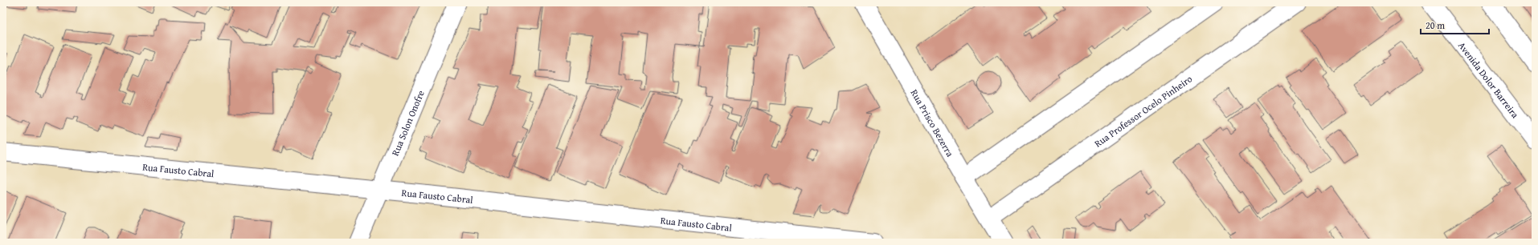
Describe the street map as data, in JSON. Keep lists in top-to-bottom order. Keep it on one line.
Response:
{"streets":{"street":["Avenida Dolor Barreira","Rua Professor Ocelo Pinheiro","Rua Solon Onofre","Rua Prisco Bezerra","Rua Fausto Cabral"]},"crossings":[["Rua Professor Ocelo Pinheiro","Rua Prisco Bezerra"],["Rua Solon Onofre","Rua Fausto Cabral"]],"scale_bar":"20 m"}
